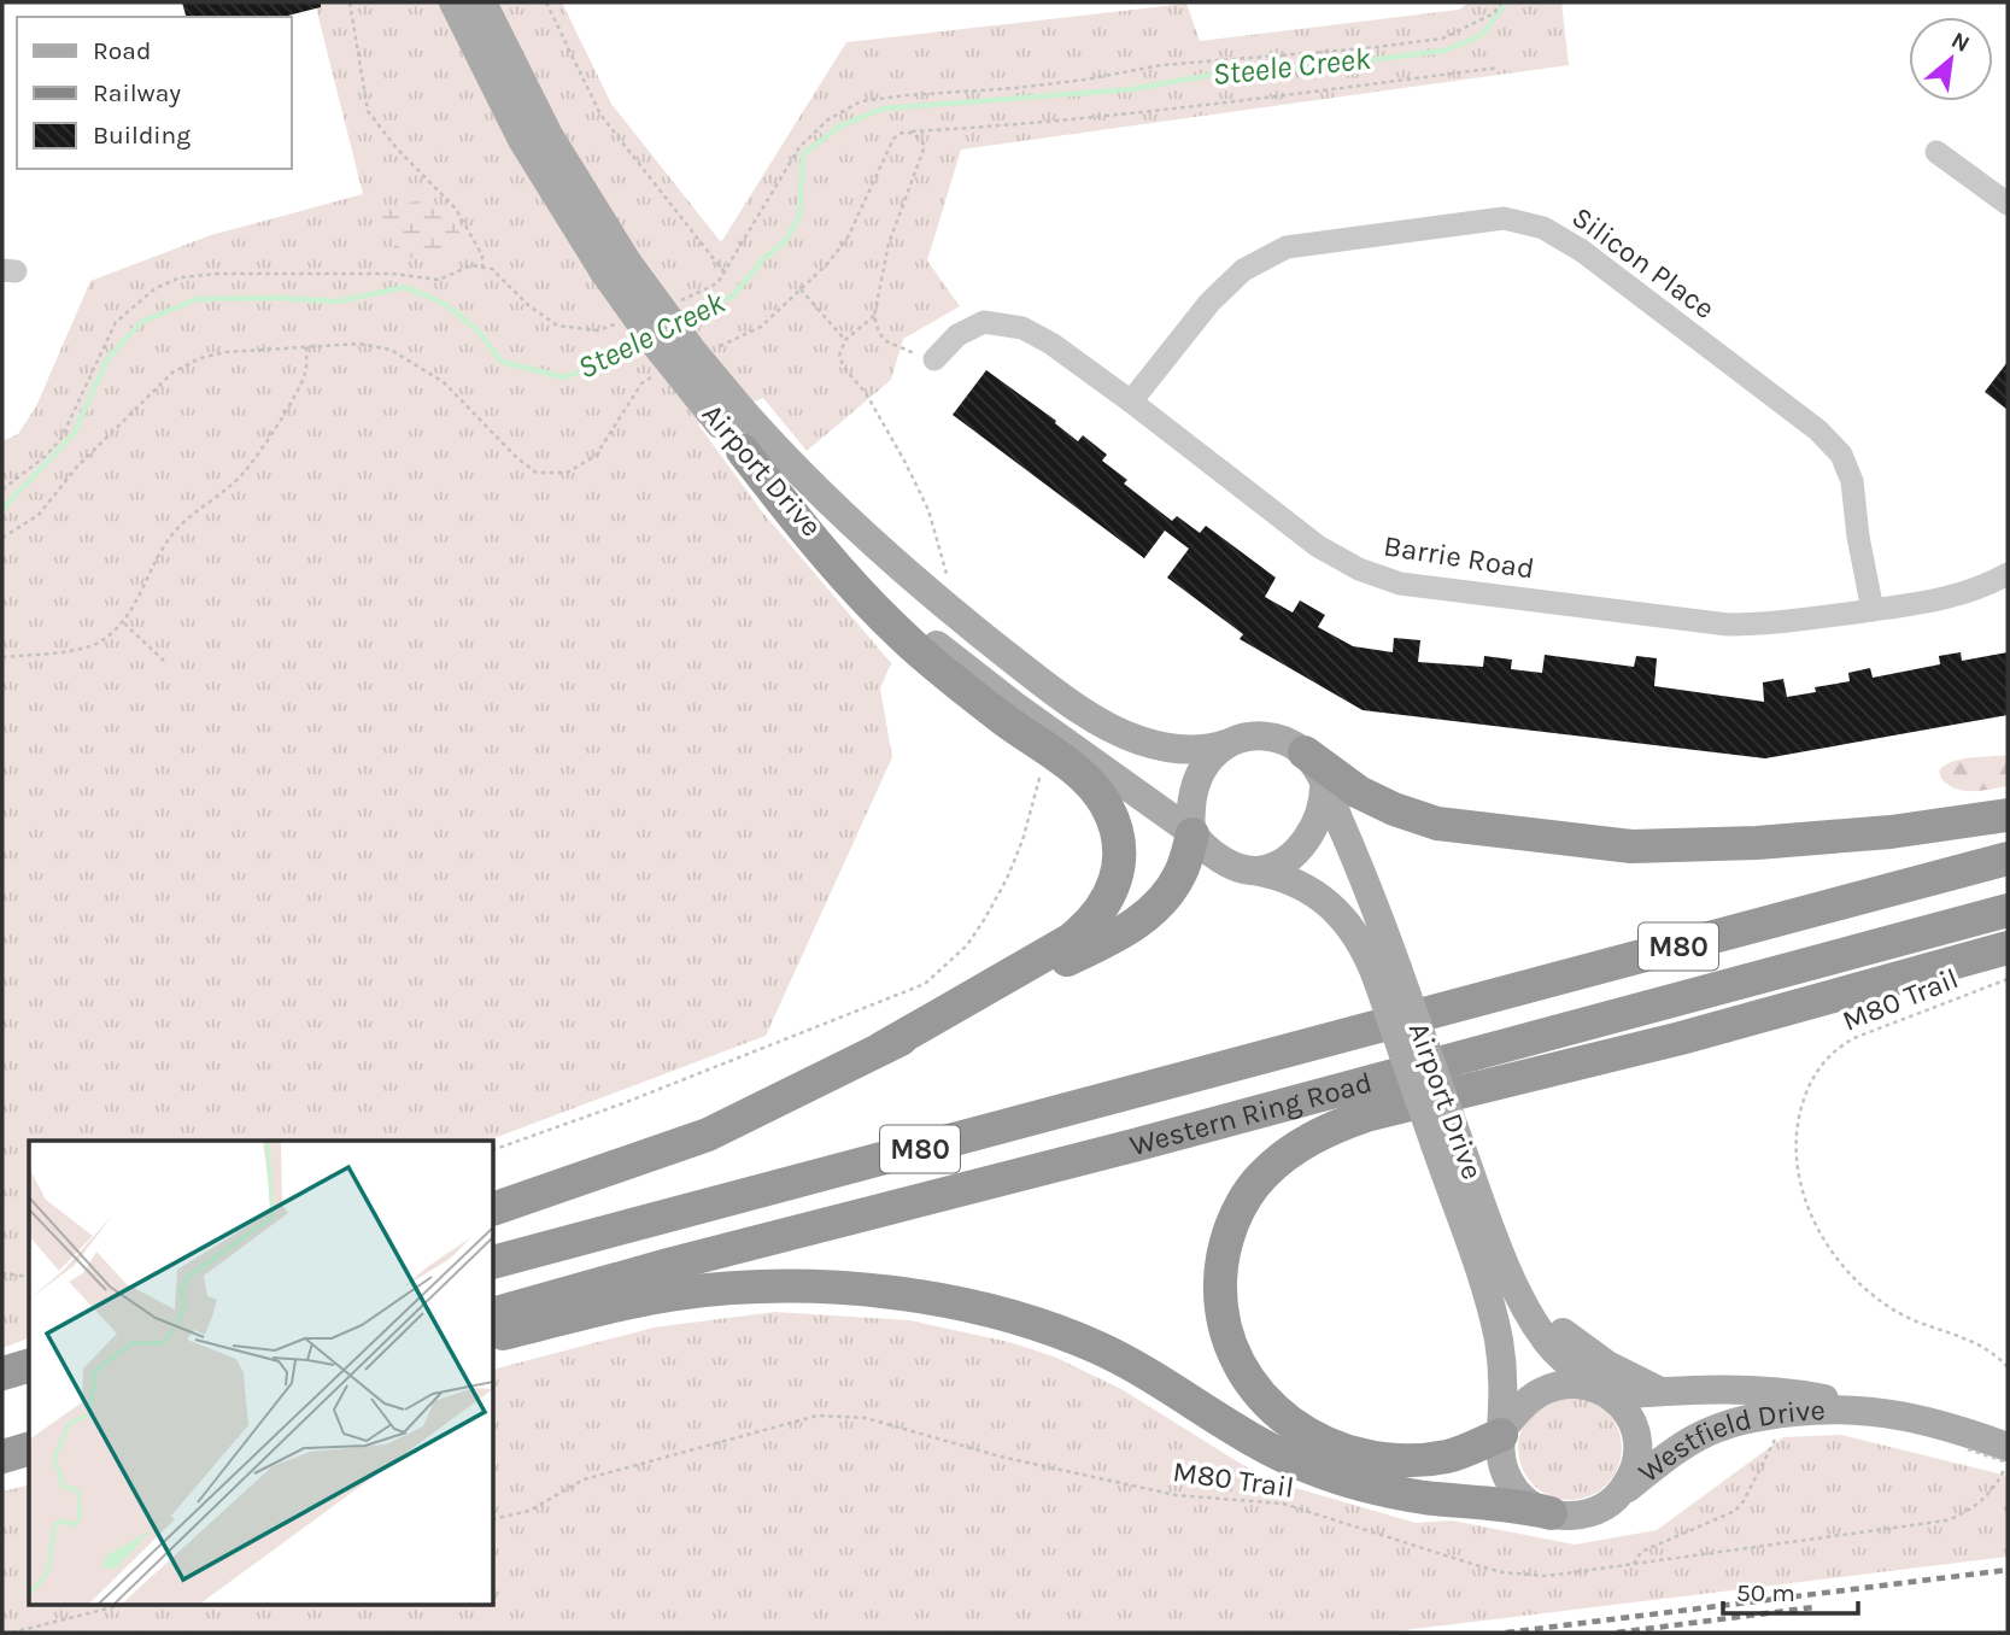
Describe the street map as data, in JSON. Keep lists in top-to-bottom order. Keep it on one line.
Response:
{"streets":{"highway":["M80","Western Ring Road"],"main road":["Airport Drive","Westfield Drive"],"street":["Silicon Place","Barrie Road"],"path":["M80 Trail"]},"crossings":[["Silicon Place","Barrie Road"],["Airport Drive","Westfield Drive"]],"water":["Steele Creek"],"legend":["Road","Railway","Building"],"scale_bar":"50 m","north":"top right"}
